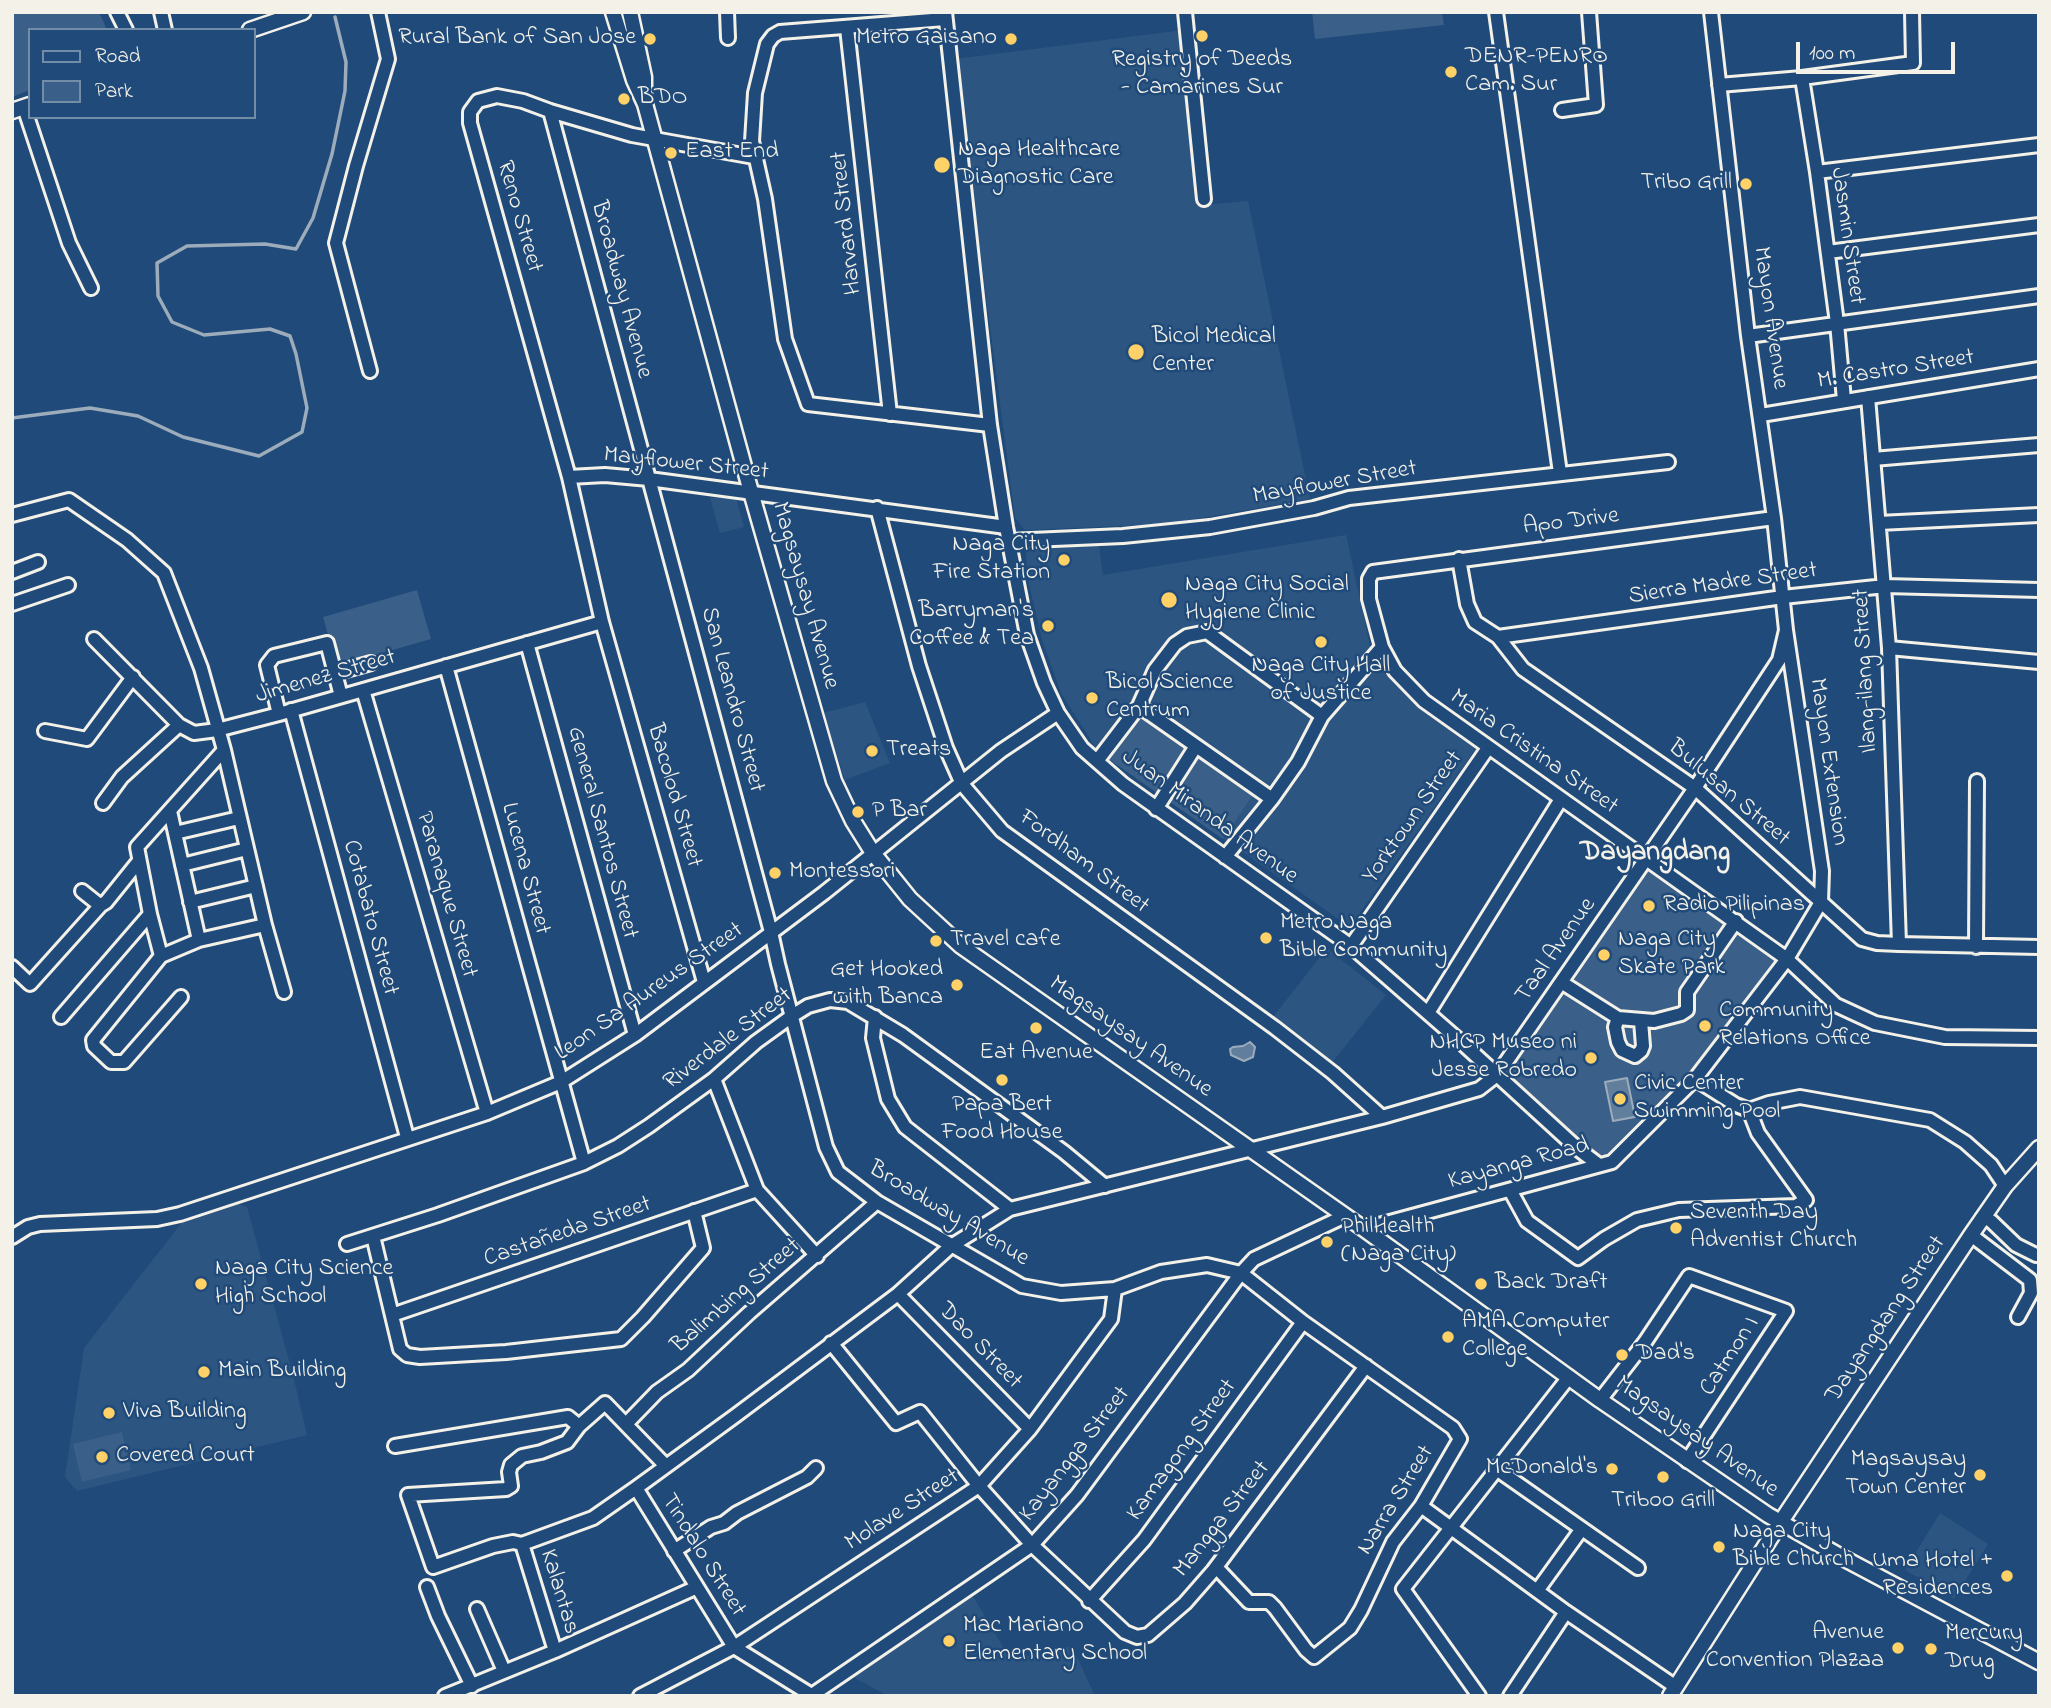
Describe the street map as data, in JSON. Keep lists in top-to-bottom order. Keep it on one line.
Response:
{"streets":{"main road":["Magsaysay Avenue","Dayangdang Street"],"street":["Reno Street","Harvard Street","Jasmin Street","Broadway Avenue","Mayon Avenue","M. Castro Street","Mayflower Street","Apo Drive","Sierra Madre Street","Ilang-ilang Street","Jimenez Street","San Leandro Street","Maria Cristina Street","Mayon Extension","Bulusan Street","Bacolod Street","Juan Miranda Avenue","Yorktown Street","General Santos Street","Fordham Street","Lucena Street","Paranaque Street","Cotabato Street","Taal Avenue","Leon Sa Aureus Street","Riverdale Street","Kayanga Road","Castañeda Street","Balimbing Street","Dao Street","Catmon I","Kamagong Street","Kayangga Street","Narra Street","Molave Street","Mangga Street","Tindalo Street","Kalantas"]},"crossings":[["Reno Street","Broadway Avenue"],["Reno Street","Mayflower Street"],["Reno Street","Magsaysay Avenue"],["Reno Street","Jimenez Street"],["Reno Street","Bacolod Street"],["Jasmin Street","M. Castro Street"],["Broadway Avenue","Mayflower Street"],["Broadway Avenue","San Leandro Street"],["Broadway Avenue","Taal Avenue"],["Broadway Avenue","Leon Sa Aureus Street"],["Broadway Avenue","Riverdale Street"],["Broadway Avenue","Balimbing Street"],["Broadway Avenue","Kayangga Street"],["Broadway Avenue","Narra Street"],["Broadway Avenue","Molave Street"],["Mayon Avenue","M. Castro Street"],["Mayon Avenue","Apo Drive"],["Mayon Avenue","Sierra Madre Street"],["Mayon Avenue","Mayon Extension"],["Mayon Avenue","Taal Avenue"],["M. Castro Street","Ilang-ilang Street"],["Mayflower Street","Magsaysay Avenue"],["Mayflower Street","San Leandro Street"],["Mayflower Street","Juan Miranda Avenue"],["Mayflower Street","Fordham Street"],["Apo Drive","Maria Cristina Street"],["Apo Drive","Bulusan Street"],["Sierra Madre Street","Ilang-ilang Street"],["Sierra Madre Street","Bulusan Street"],["Magsaysay Avenue","Taal Avenue"],["Magsaysay Avenue","Leon Sa Aureus Street"],["Magsaysay Avenue","Kayanga Road"],["Magsaysay Avenue","Dayangdang Street"],["Magsaysay Avenue","Catmon I"],["Magsaysay Avenue","Kayangga Street"],["Ilang-ilang Street","Bulusan Street"],["Jimenez Street","Bacolod Street"],["Jimenez Street","General Santos Street"],["Jimenez Street","Lucena Street"],["Jimenez Street","Paranaque Street"],["Jimenez Street","Cotabato Street"],["San Leandro Street","Leon Sa Aureus Street"],["Maria Cristina Street","Yorktown Street"],["Maria Cristina Street","Taal Avenue"],["Maria Cristina Street","Kayanga Road"],["Mayon Extension","Bulusan Street"],["Mayon Extension","Taal Avenue"],["Mayon Extension","Kayanga Road"],["Bulusan Street","Taal Avenue"],["Bulusan Street","Kayanga Road"],["Bacolod Street","Leon Sa Aureus Street"],["Juan Miranda Avenue","Yorktown Street"],["Juan Miranda Avenue","Taal Avenue"],["Juan Miranda Avenue","Leon Sa Aureus Street"],["Juan Miranda Avenue","Kayanga Road"],["General Santos Street","Leon Sa Aureus Street"],["Fordham Street","Taal Avenue"],["Fordham Street","Leon Sa Aureus Street"],["Lucena Street","Leon Sa Aureus Street"],["Lucena Street","Riverdale Street"],["Paranaque Street","Leon Sa Aureus Street"],["Cotabato Street","Leon Sa Aureus Street"],["Taal Avenue","Riverdale Street"],["Taal Avenue","Dao Street"],["Taal Avenue","Tindalo Street"],["Taal Avenue","Kalantas"],["Dao Street","Molave Street"],["Kamagong Street","Narra Street"],["Kamagong Street","Mangga Street"],["Kayangga Street","Narra Street"],["Narra Street","Mangga Street"],["Molave Street","Tindalo Street"]],"districts":["Dayangdang"],"places":["Registry of Deeds - Camarines Sur","Rural Bank of San Jose","Metro Gaisano","DENR-PENRO Cam. Sur","BDO","East End","Naga Healthcare Diagnostic Care","Tribo Grill","Bicol Medical Center","Naga City Fire Station","Naga City Social Hygiene Clinic","Barryman's Coffee & Tea","Naga City Hall of Justice","Bicol Science Centrum","Treats","P Bar","Montessori","Radio Pilipinas","Metro Naga Bible Community","Travel cafe","Naga City Skate Park","Get Hooked with Banca","Community Relations Office","Eat Avenue","NHCP Museo ni Jesse Robredo","Papa Bert Food House","Civic Center Swimming Pool","Seventh Day Adventist Church","PhilHealth (Naga City)","Naga City Science High School","Back Draft","AMA Computer College","Dad's","Main Building","Viva Building","Covered Court","McDonald's","Magsaysay Town Center","Triboo Grill","Naga City Bible Church","Uma Hotel + Residences","Mac Mariano Elementary School","Avenue Convention Plazaa","Mercury Drug"],"legend":["Road","Park"],"scale_bar":"100 m"}
